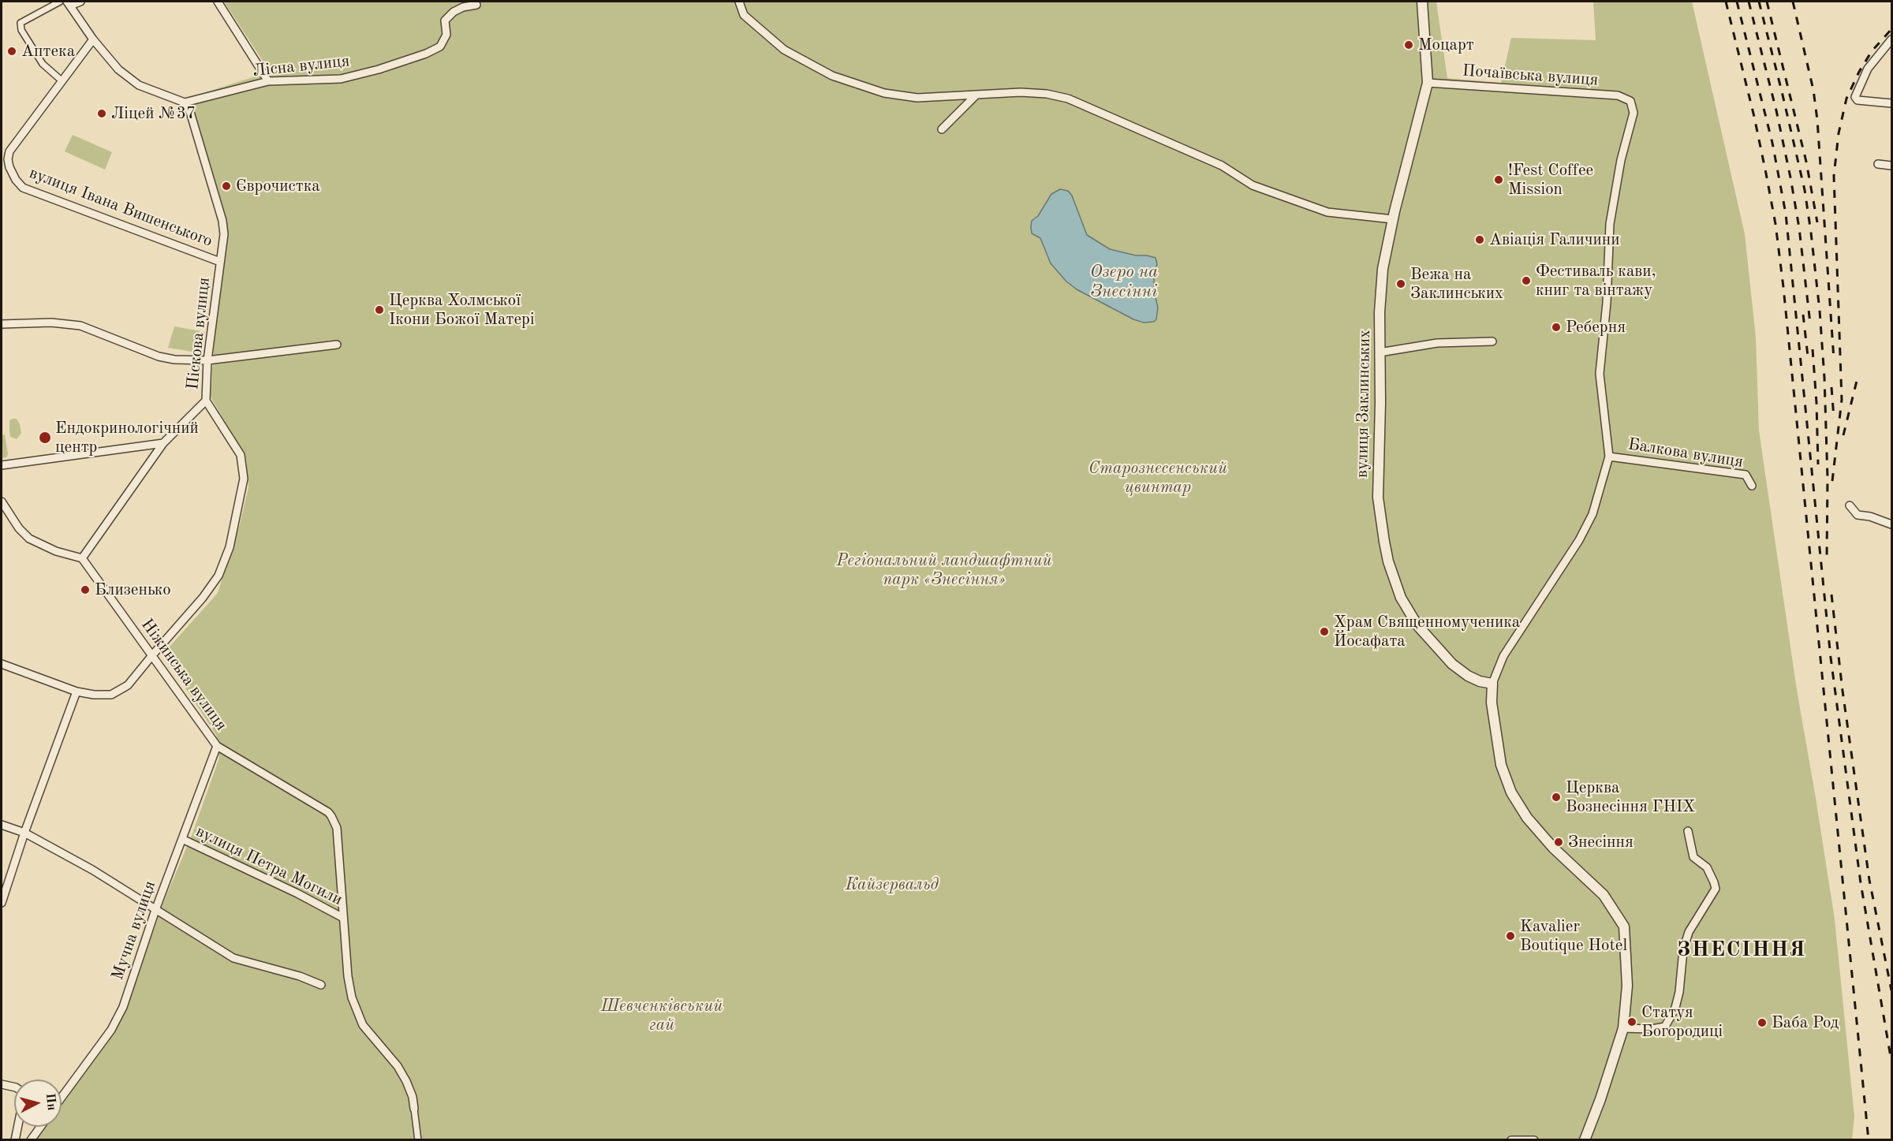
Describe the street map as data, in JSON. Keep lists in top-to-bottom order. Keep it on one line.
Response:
{"streets":{"street":["Лісна вулиця","Почаївська вулиця","вулиця Івана Вишенського","Піскова вулиця","вулиця Заклинських","Балкова вулиця","Ніжинська вулиця","вулиця Петра Могили","Мучна вулиця"]},"crossings":[["Лісна вулиця","Піскова вулиця"],["Почаївська вулиця","вулиця Заклинських"],["Почаївська вулиця","Балкова вулиця"],["вулиця Івана Вишенського","Піскова вулиця"],["Піскова вулиця","Ніжинська вулиця"],["Ніжинська вулиця","вулиця Петра Могили"],["Ніжинська вулиця","Мучна вулиця"],["вулиця Петра Могили","Мучна вулиця"]],"districts":["ЗНЕСІННЯ"],"water":["Озеро на Знесінні"],"parks":["Старознесенський цвинтар","Регіональний ландшафтний парк «Знесіння»","Кайзервальд","Шевченківський гай"],"places":["Моцарт","Аптека","Ліцей №37","!Fest Coffee Mission","Єврочистка","Авіація Галичини","Фестиваль кави, книг та вінтажу","Вежа на Заклинських","Церква Холмської Ікони Божої Матері","Реберня","Ендокринологічний центр","Близенько","Храм Священномученика Йосафата","Церква Вознесіння ГНІХ","Знесіння","Kavalier Boutique Hotel","Статуя Богородиці","Баба Род"],"north":"right"}
